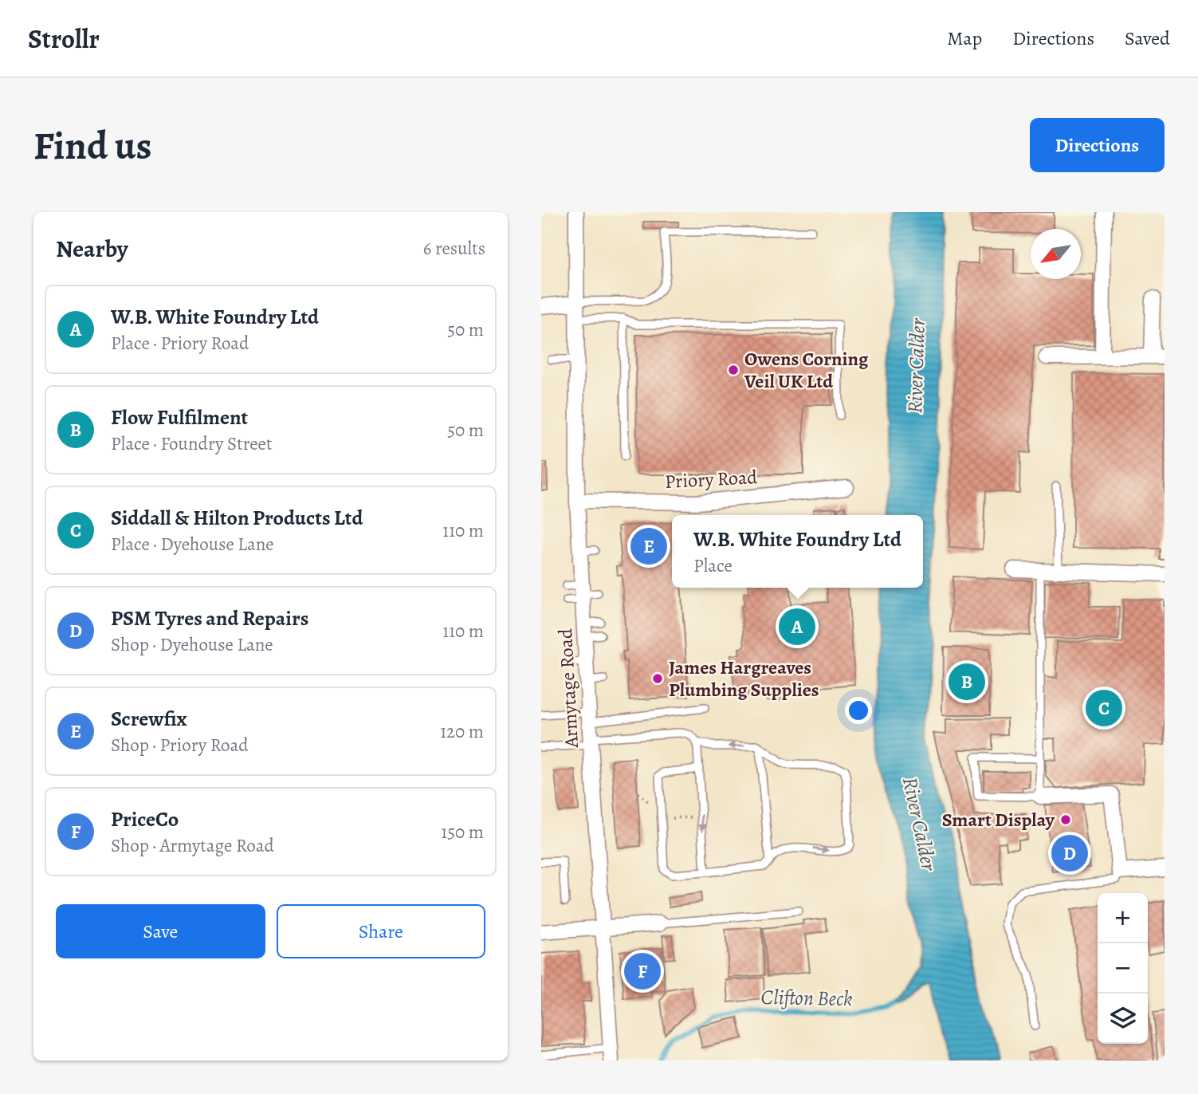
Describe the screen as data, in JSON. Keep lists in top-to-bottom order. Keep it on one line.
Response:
{"streets":{"street":["Priory Road","Armytage Road"]},"crossings":[["Priory Road","Armytage Road"]],"water":["River Calder","Clifton Beck"],"places":["Owens Corning Veil UK Ltd","James Hargreaves Plumbing Supplies","Smart Display"],"north":"bottom left","page":{"header":"Strollr","nav":["Map","Directions","Saved"],"buttons":["Directions",["Save","Share"]],"title":"Find us","heading":["Nearby","6 results"],"list":[{"mark":"A","name":"W.B. White Foundry Ltd","note":"Place · Priory Road","value":"50 m"},{"mark":"B","name":"Flow Fulfilment","note":"Place · Foundry Street","value":"50 m"},{"mark":"C","name":"Siddall & Hilton Products Ltd","note":"Place · Dyehouse Lane","value":"110 m"},{"mark":"D","name":"PSM Tyres and Repairs","note":"Shop · Dyehouse Lane","value":"110 m"},{"mark":"E","name":"Screwfix","note":"Shop · Priory Road","value":"120 m"},{"mark":"F","name":"PriceCo","note":"Shop · Armytage Road","value":"150 m"}],"popup":["W.B. White Foundry Ltd","Place"],"pins":["E","A","B","C","D","F"],"map_buttons":["+","−"]}}
